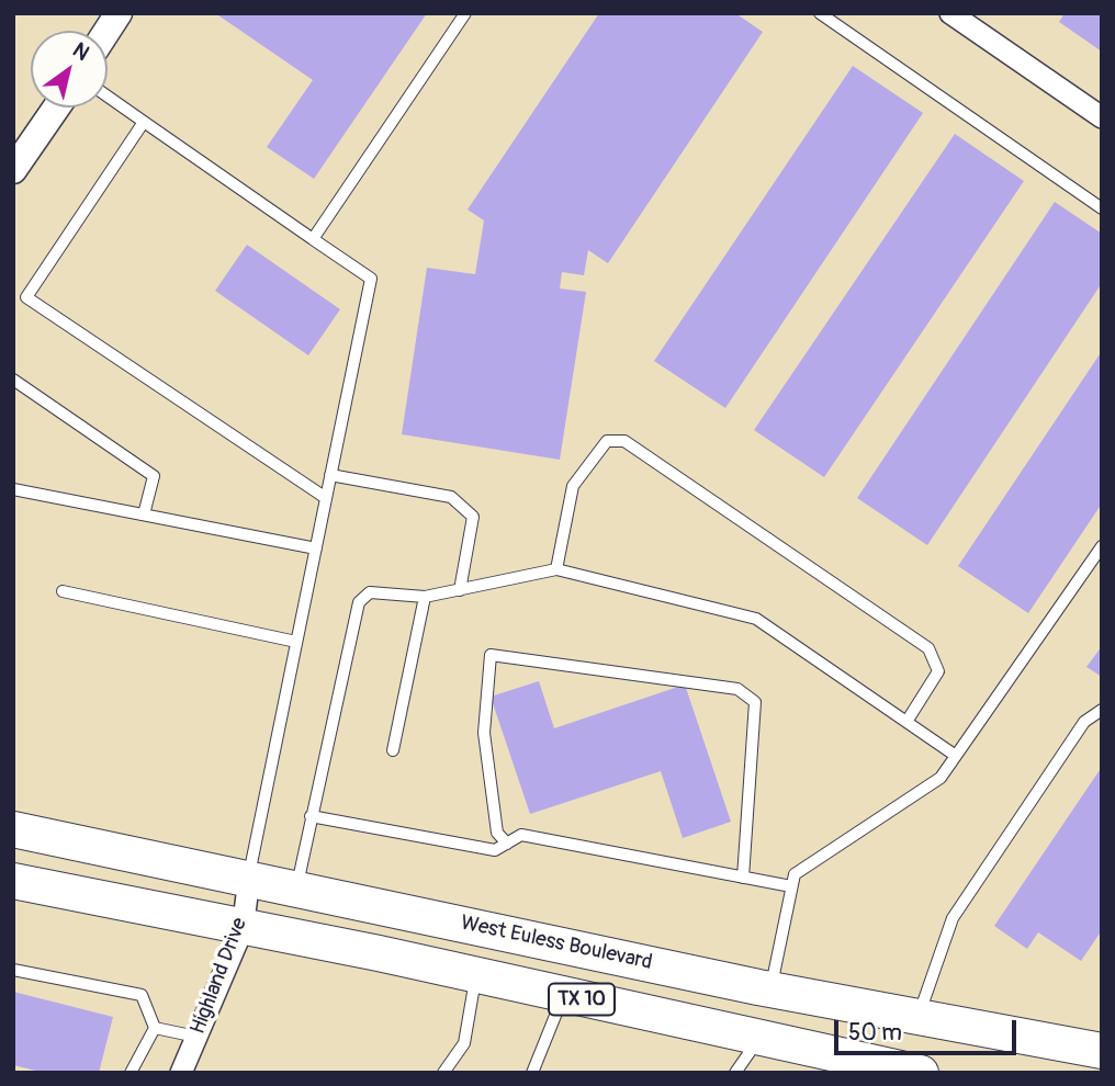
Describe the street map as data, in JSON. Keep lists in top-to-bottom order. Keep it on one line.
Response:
{"streets":{"main road":["West Euless Boulevard","TX 10"],"street":["Highland Drive"]},"crossings":[["West Euless Boulevard","Highland Drive"],["Highland Drive","TX 10"]],"scale_bar":"50 m","north":"top right"}
